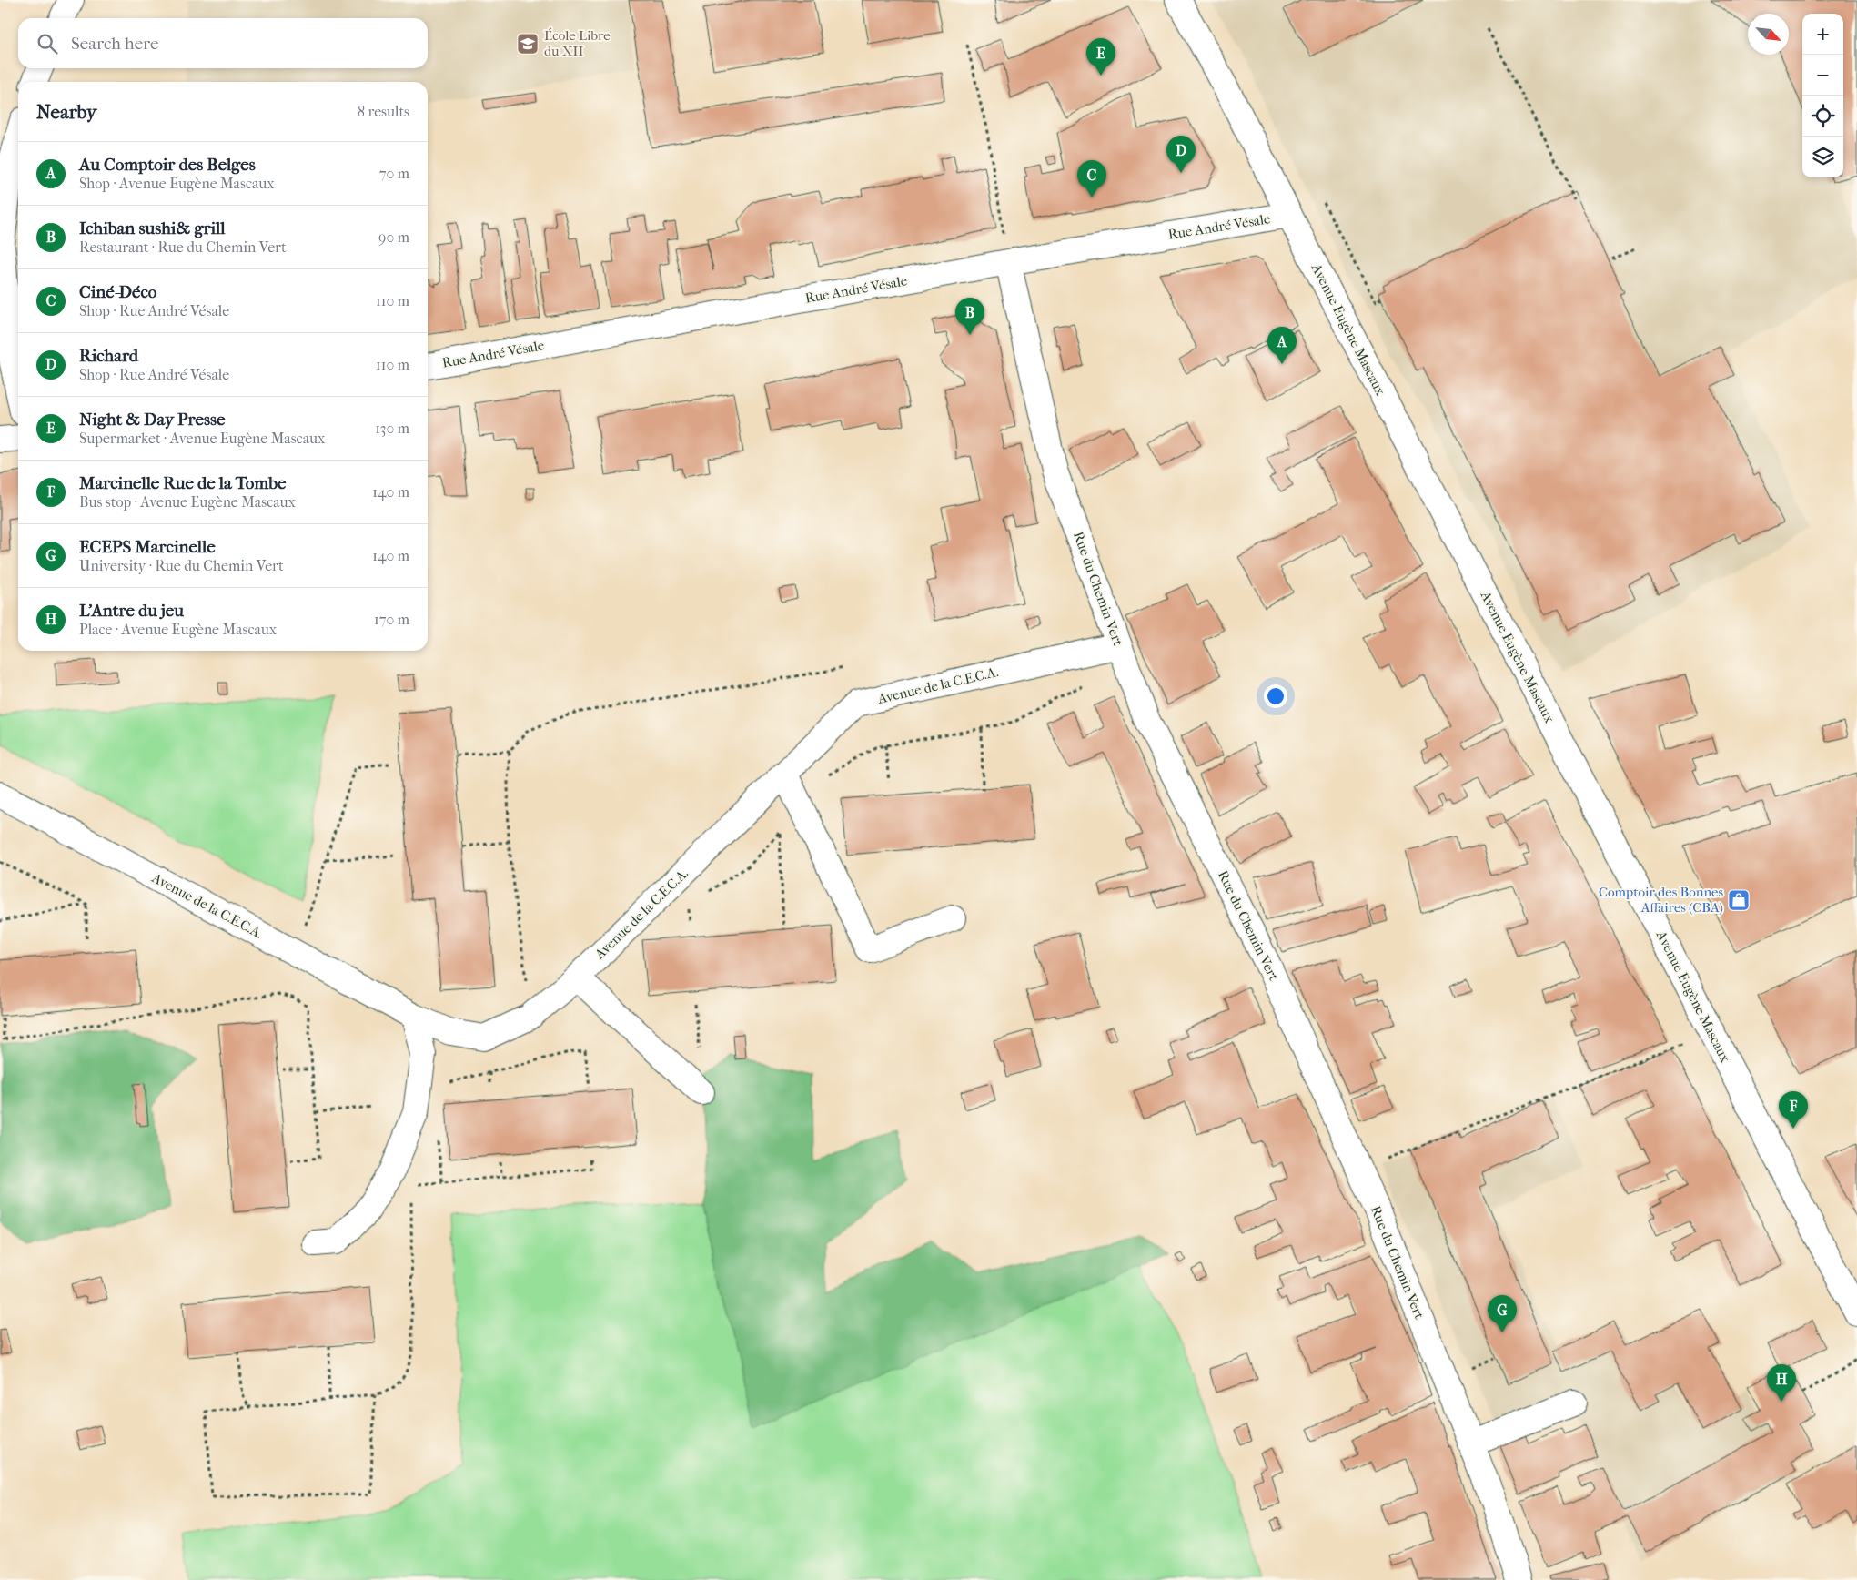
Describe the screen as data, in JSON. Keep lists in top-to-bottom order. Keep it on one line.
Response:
{"streets":{"main road":["Rue André Vésale","Avenue Eugène Mascaux","Rue du Chemin Vert","Avenue de la C.E.C.A."]},"crossings":[["Rue André Vésale","Avenue Eugène Mascaux"],["Rue André Vésale","Rue du Chemin Vert"],["Rue du Chemin Vert","Avenue de la C.E.C.A."]],"places":{"school or university":["École Libre du XII"],"shop":["Comptoir des Bonnes Affaires (CBA)"]},"north":"bottom right","page":{"map_buttons":["+","−"],"search":"Search here","pins":["E","D","C","B","A","F","G","H"],"heading":["Nearby","8 results"],"list":[{"mark":"A","name":"Au Comptoir des Belges","note":"Shop · Avenue Eugène Mascaux","value":"70 m"},{"mark":"B","name":"Ichiban sushi& grill","note":"Restaurant · Rue du Chemin Vert","value":"90 m"},{"mark":"C","name":"Ciné-Déco","note":"Shop · Rue André Vésale","value":"110 m"},{"mark":"D","name":"Richard","note":"Shop · Rue André Vésale","value":"110 m"},{"mark":"E","name":"Night & Day Presse","note":"Supermarket · Avenue Eugène Mascaux","value":"130 m"},{"mark":"F","name":"Marcinelle Rue de la Tombe","note":"Bus stop · Avenue Eugène Mascaux","value":"140 m"},{"mark":"G","name":"ECEPS Marcinelle","note":"University · Rue du Chemin Vert","value":"140 m"},{"mark":"H","name":"L'Antre du jeu","note":"Place · Avenue Eugène Mascaux","value":"170 m"}]}}
